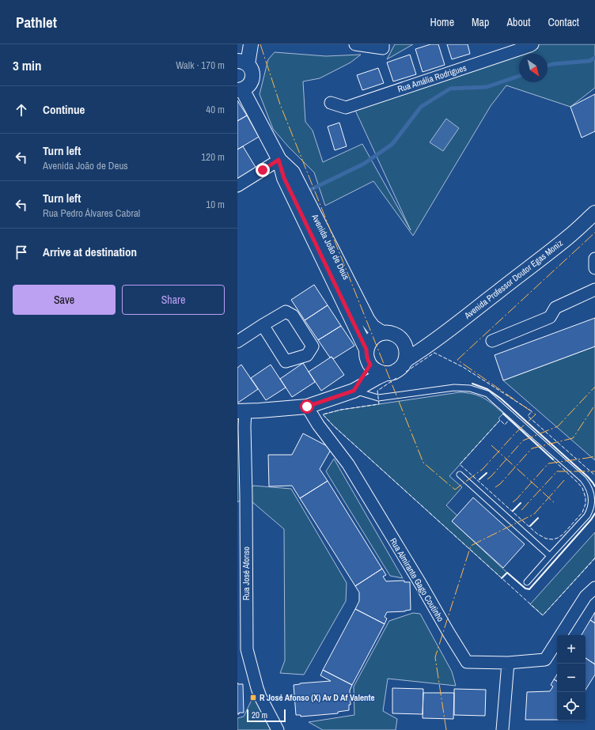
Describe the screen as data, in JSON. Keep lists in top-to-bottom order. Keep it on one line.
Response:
{"streets":{"street":["Rua Amália Rodrigues","Avenida João de Deus","Avenida Professor Doutor Egas Moniz","Rua José Afonso","Rua Almirante Gago Coutinho"]},"crossings":[["Avenida João de Deus","Avenida Professor Doutor Egas Moniz"]],"places":{"transit":["R José Afonso (X) Av D Af Valente"]},"scale_bar":"20 m","north":"bottom right","page":{"header":"Pathlet","nav":["Home","Map","About","Contact"],"heading":["3 min","Walk · 170 m"],"list":[["Continue","40 m"],["Turn left","Avenida João de Deus","120 m"],["Turn left","Rua Pedro Álvares Cabral","10 m"],"Arrive at destination"],"buttons":["Save","Share"],"map_buttons":["+","−"],"scale":"20 m"}}
